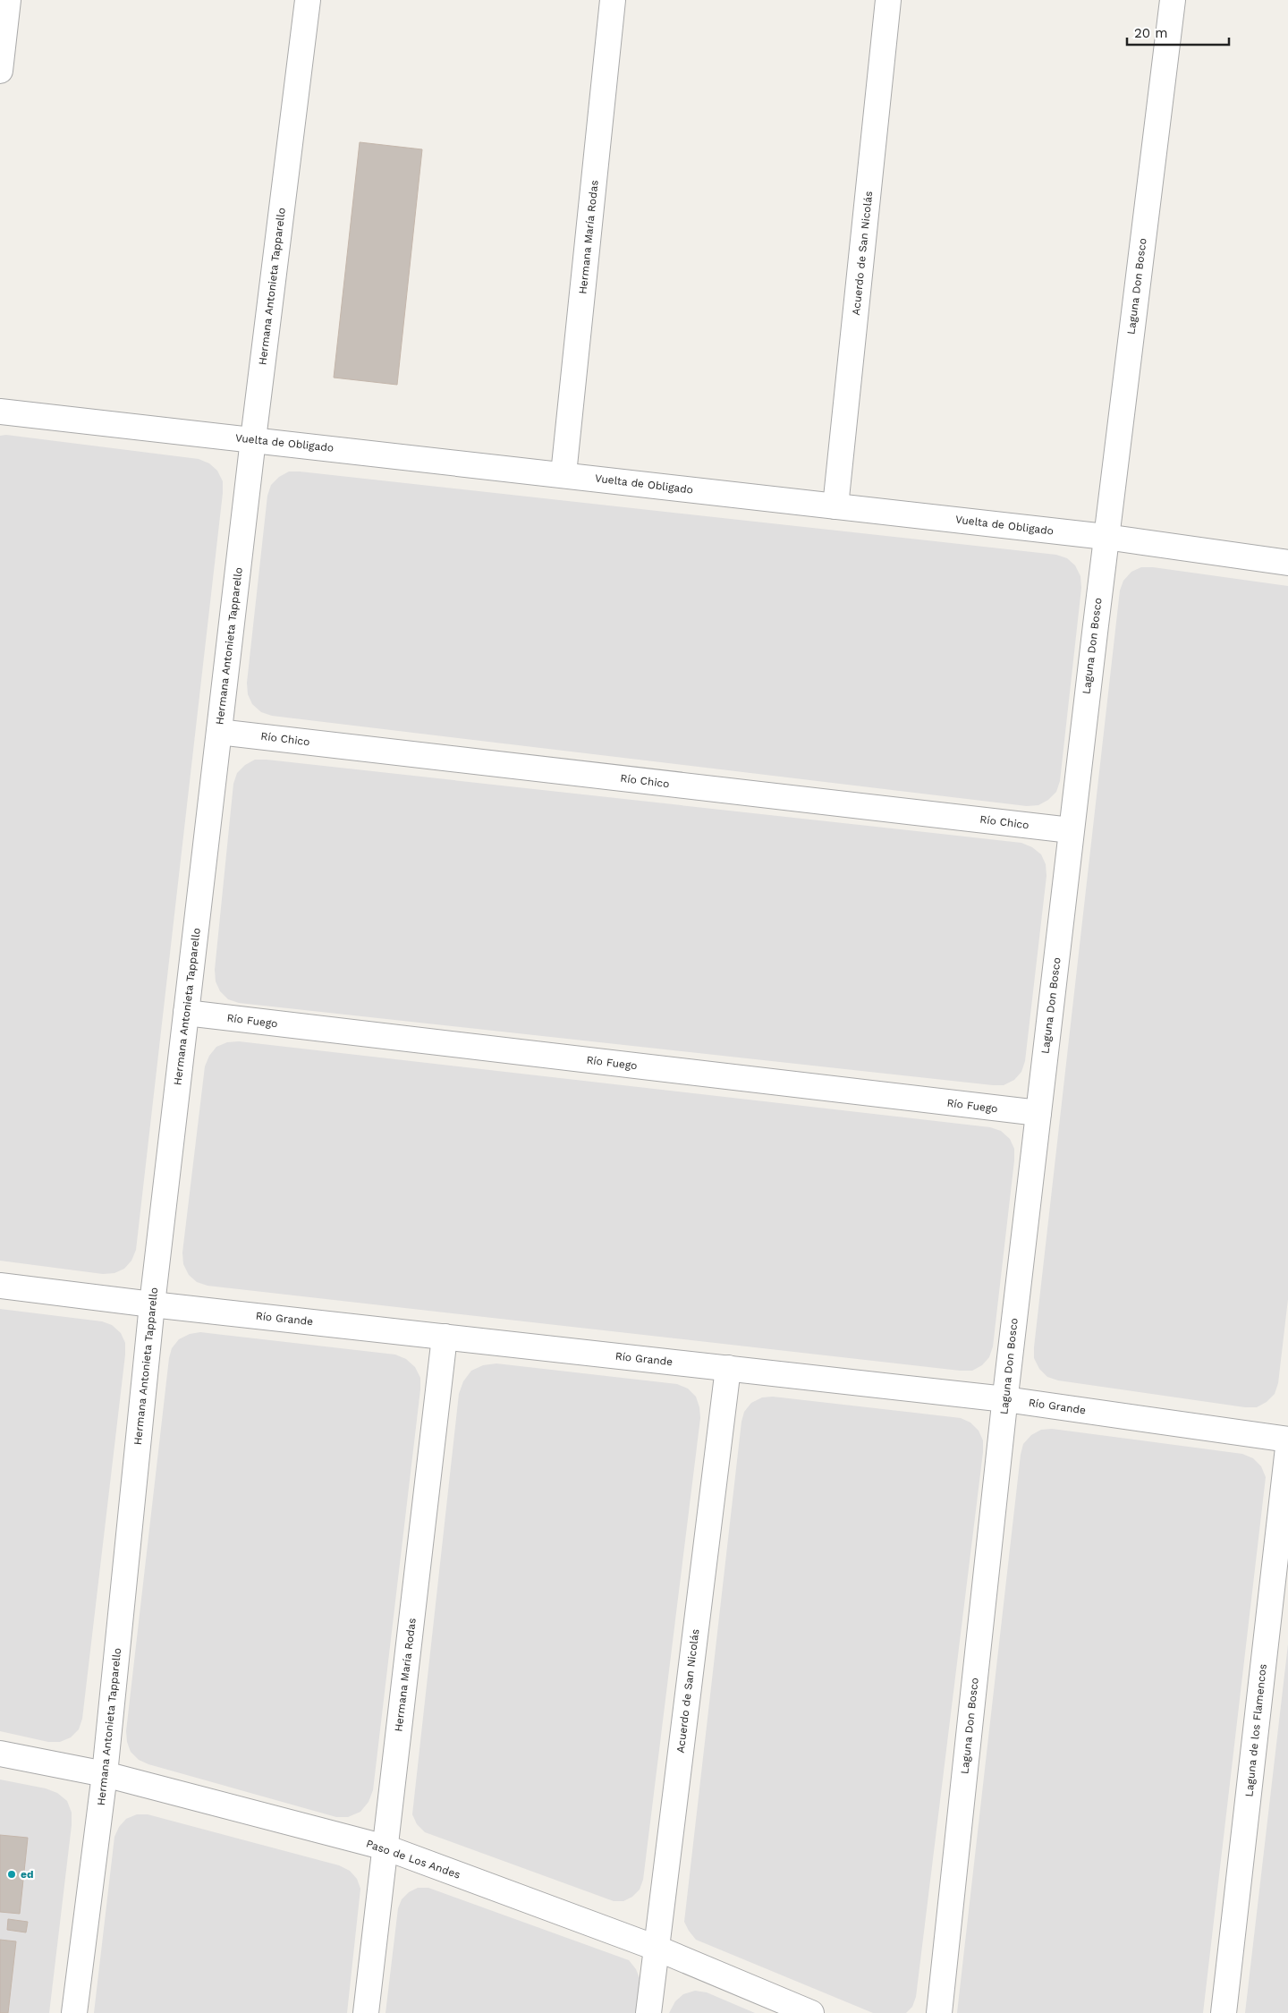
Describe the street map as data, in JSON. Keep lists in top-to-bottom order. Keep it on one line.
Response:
{"streets":{"street":["Hermana María Rodas","Acuerdo de San Nicolás","Hermana Antonieta Tapparello","Laguna Don Bosco","Vuelta de Obligado","Río Chico","Río Fuego","Río Grande","Laguna de los Flamencos","Paso de Los Andes"]},"crossings":[["Hermana María Rodas","Vuelta de Obligado"],["Hermana María Rodas","Río Grande"],["Hermana María Rodas","Paso de Los Andes"],["Acuerdo de San Nicolás","Vuelta de Obligado"],["Acuerdo de San Nicolás","Río Grande"],["Acuerdo de San Nicolás","Paso de Los Andes"],["Hermana Antonieta Tapparello","Vuelta de Obligado"],["Hermana Antonieta Tapparello","Río Chico"],["Hermana Antonieta Tapparello","Río Fuego"],["Hermana Antonieta Tapparello","Río Grande"],["Hermana Antonieta Tapparello","Paso de Los Andes"],["Laguna Don Bosco","Vuelta de Obligado"],["Laguna Don Bosco","Río Chico"],["Laguna Don Bosco","Río Fuego"],["Laguna Don Bosco","Río Grande"]],"places":["ed"],"scale_bar":"20 m"}
